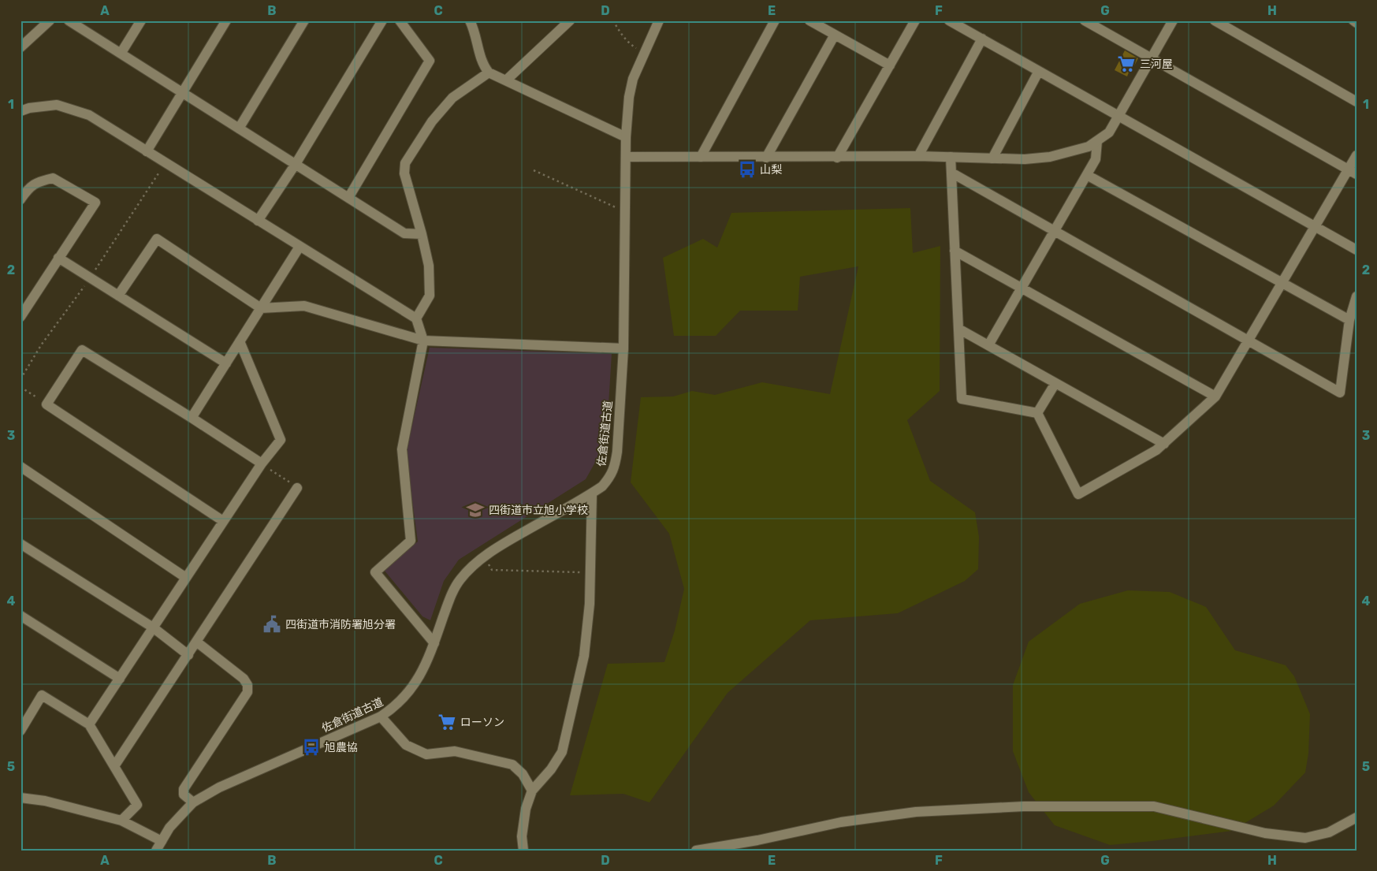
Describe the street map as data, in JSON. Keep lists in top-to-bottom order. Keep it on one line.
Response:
{"streets":{"street":["佐倉街道古道"]},"places":{"supermarket":["三河屋","ローソン"],"bus stop":["山梨","旭農協"],"school or university":["四街道市立旭小学校"],"public building":["四街道市消防署旭分署"]},"grid":{"columns":["A","B","C","D","E","F","G","H"],"rows":["1","2","3","4","5"]}}
